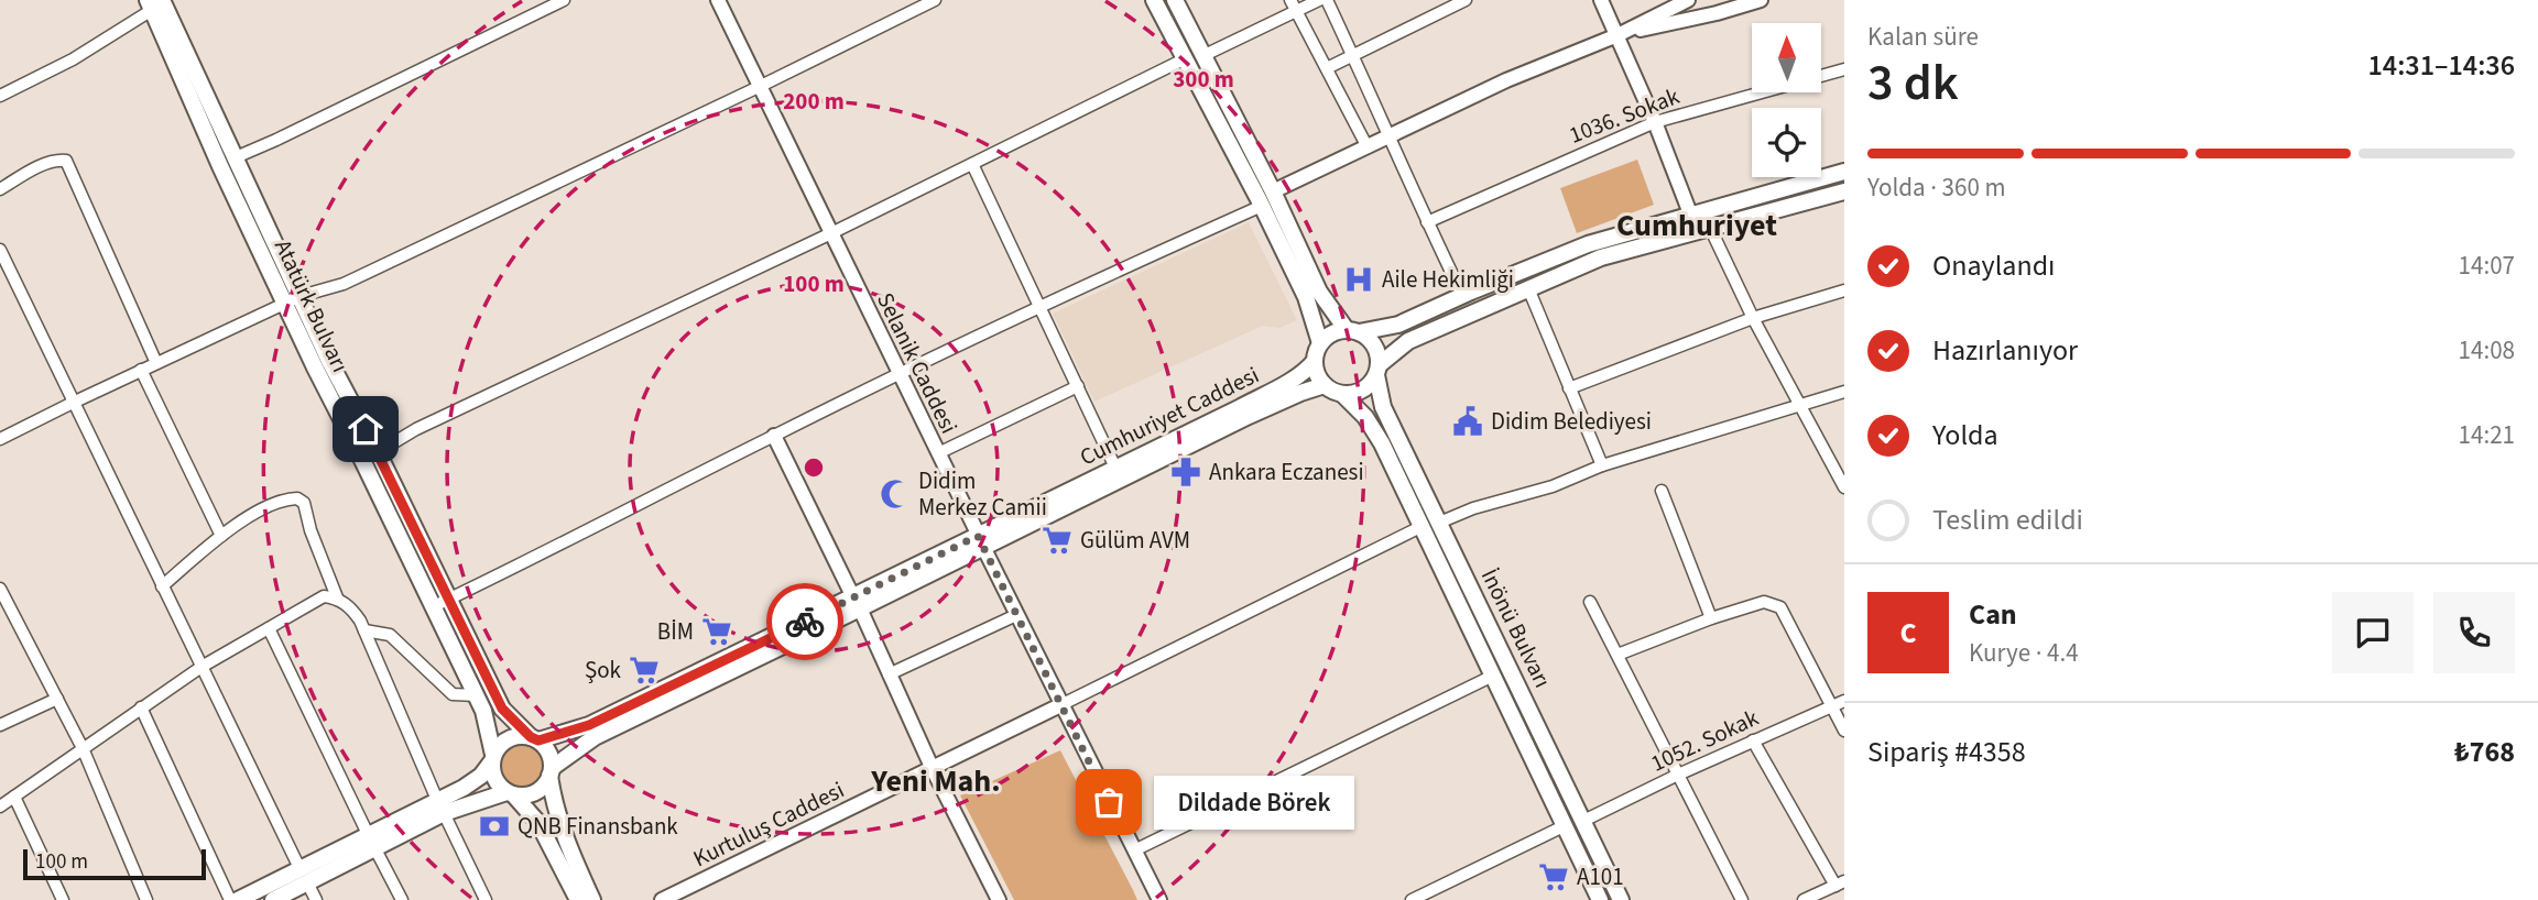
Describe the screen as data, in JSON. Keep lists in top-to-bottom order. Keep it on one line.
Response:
{"streets":{"main road":["Atatürk Bulvarı","Cumhuriyet Caddesi","İnönü Bulvarı"],"street":["1036. Sokak","Selanik Caddesi","1052. Sokak","Kurtuluş Caddesi"]},"crossings":[["Atatürk Bulvarı","Cumhuriyet Caddesi"],["Selanik Caddesi","Cumhuriyet Caddesi"],["Selanik Caddesi","Kurtuluş Caddesi"],["Cumhuriyet Caddesi","İnönü Bulvarı"],["İnönü Bulvarı","1052. Sokak"]],"districts":["Cumhuriyet","Yeni Mah."],"places":{"hospital":["Aile Hekimliği"],"public building":["Didim Belediyesi"],"pharmacy":["Ankara Eczanesi"],"mosque":["Didim Merkez Camii"],"supermarket":["Gülüm AVM","BİM","Şok","A101"],"other":["Dildade Börek"],"bank":["QNB Finansbank"]},"scale_bar":"100 m","north":"top","page":{"heading":["3 dk","Kalan süre","14:31–14:36"],"panel":["Can","Kurye · 4.4","Sipariş #4358","₺768"],"bar":"Yolda · 360 m","list":[["Onaylandı","14:07"],["Hazırlanıyor","14:08"],["Yolda","14:21"],"Teslim edildi"],"round":"C","bubble":"Dildade Börek","scale":"100 m"},"rings":["300 m","200 m","100 m"]}
